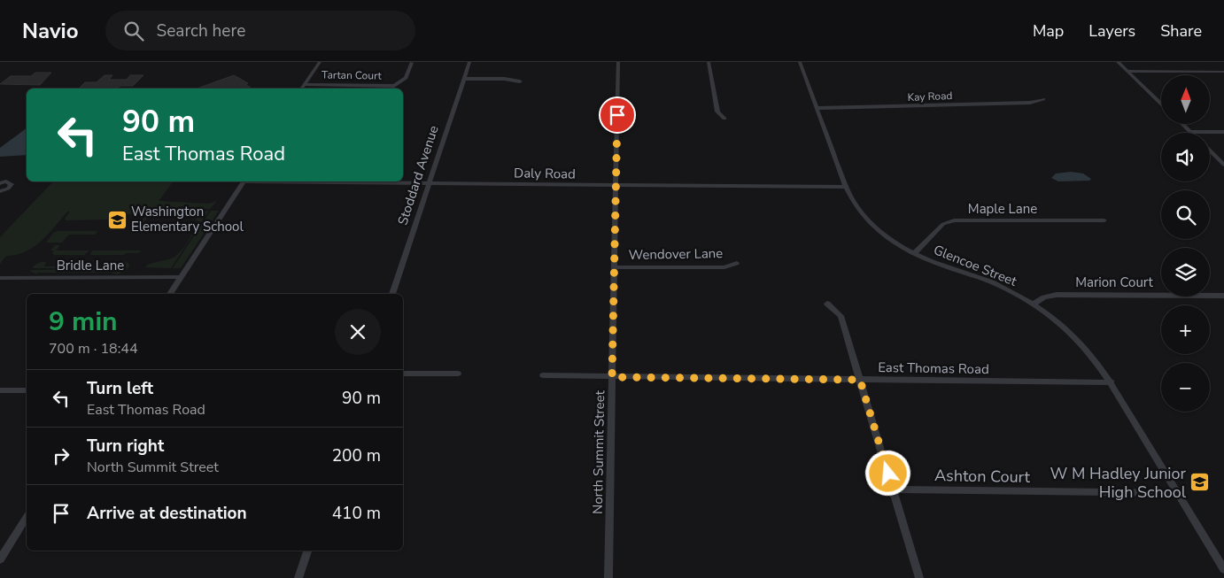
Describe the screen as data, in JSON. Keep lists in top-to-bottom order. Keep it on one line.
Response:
{"streets":{"street":["Tartan Court","Kay Road","Daly Road","Stoddard Avenue","Maple Lane","Wendover Lane","Bridle Lane","Glencoe Street","Marion Court","East Thomas Road","North Summit Street","Ashton Court"]},"crossings":[["Kay Road","Glencoe Street"],["Daly Road","Stoddard Avenue"],["Daly Road","Glencoe Street"],["Daly Road","North Summit Street"],["Maple Lane","Glencoe Street"],["Wendover Lane","North Summit Street"],["Glencoe Street","Marion Court"],["Glencoe Street","East Thomas Road"],["Glencoe Street","Ashton Court"],["East Thomas Road","North Summit Street"]],"places":{"school or university":["Washington Elementary School","W M Hadley Junior High School"]},"north":"top","page":{"header":"Navio","search":"Search here","nav":["Map","Layers","Share"],"map_buttons":["+","−"],"turn":["90 m","East Thomas Road"],"heading":["9 min","700 m · 18:44"],"list":[{"name":"Turn left","note":"East Thomas Road","value":"90 m"},{"name":"Turn right","note":"North Summit Street","value":"200 m"},{"name":"Arrive at destination","value":"410 m"}]}}
